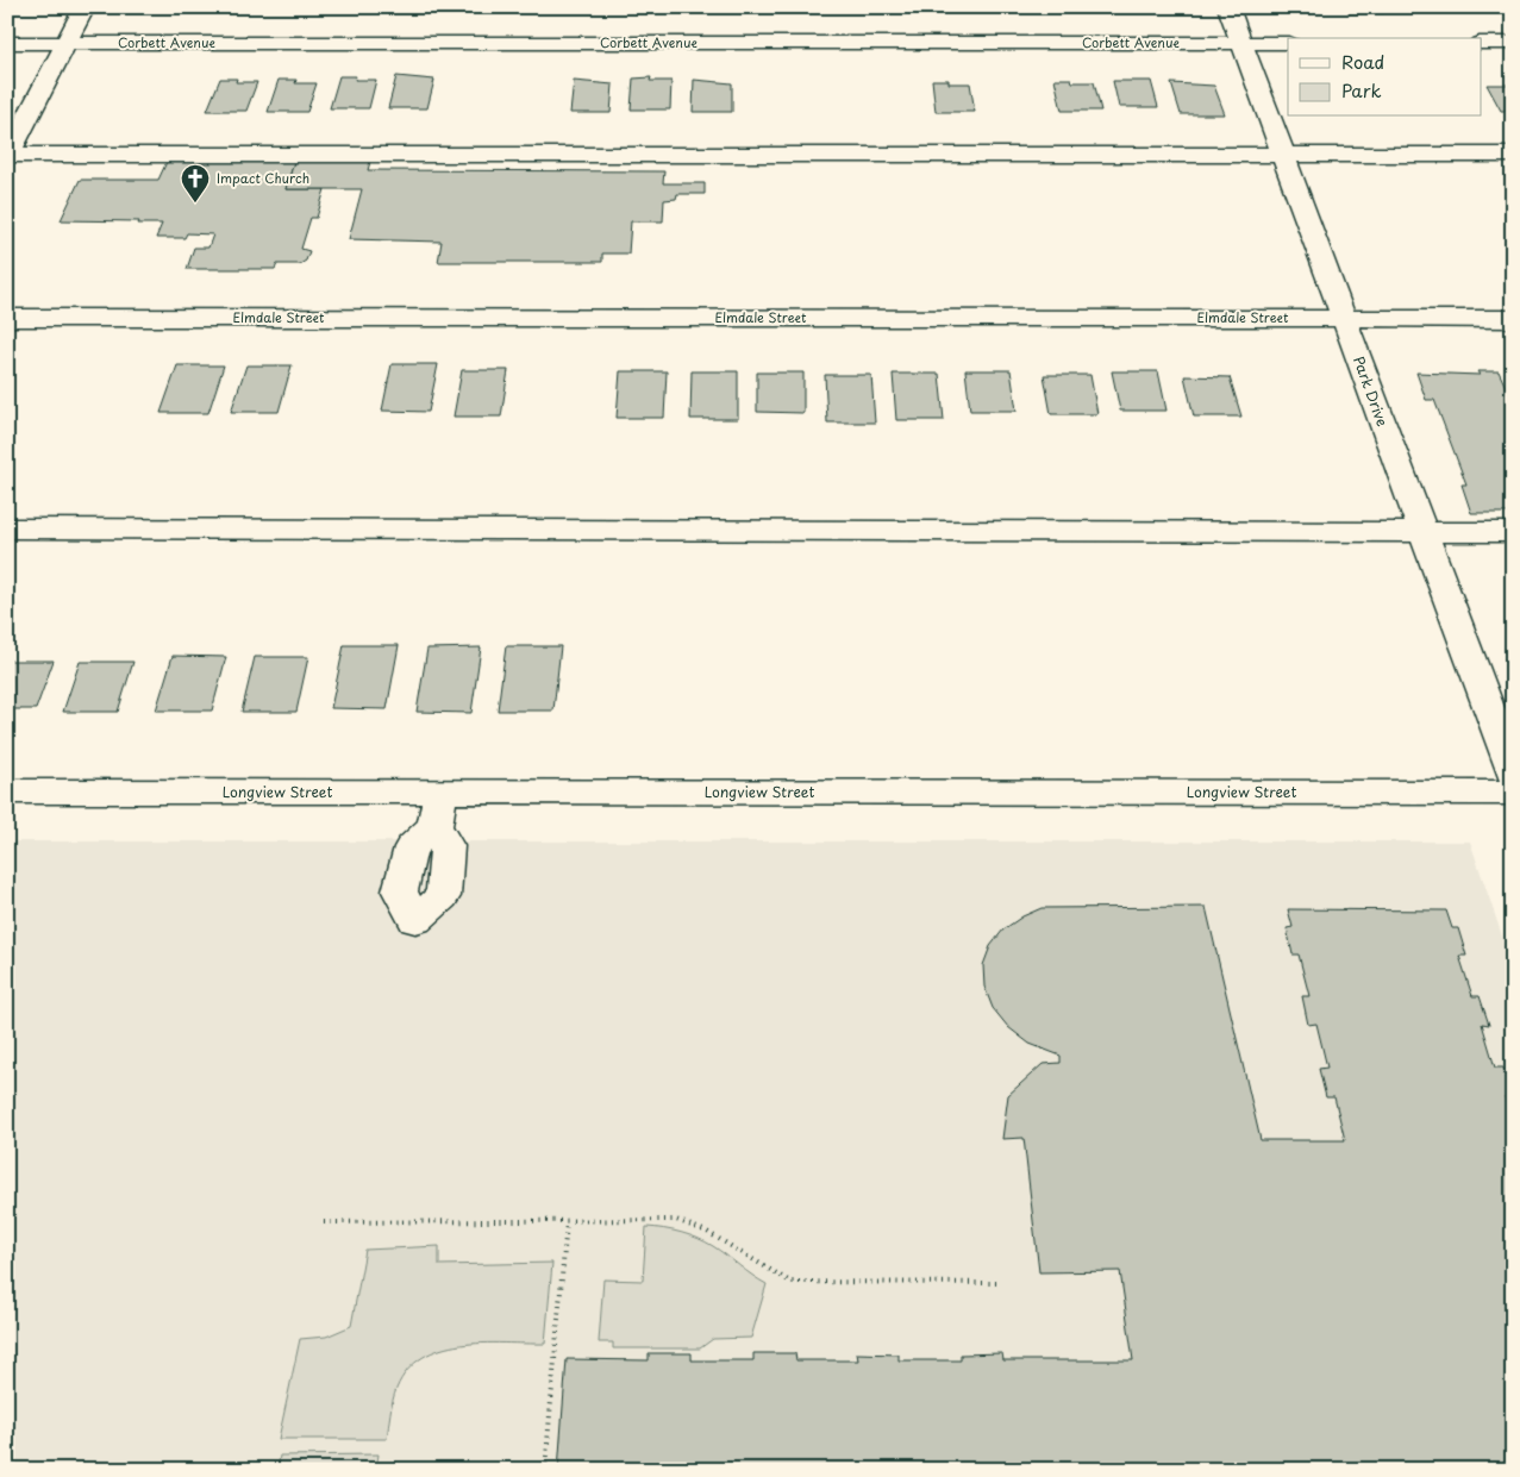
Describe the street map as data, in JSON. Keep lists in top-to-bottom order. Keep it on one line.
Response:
{"streets":{"street":["Corbett Avenue","Elmdale Street","Park Drive","Longview Street"]},"crossings":[["Corbett Avenue","Park Drive"],["Elmdale Street","Park Drive"]],"places":{"church":["Impact Church"]},"legend":["Road","Park"]}
